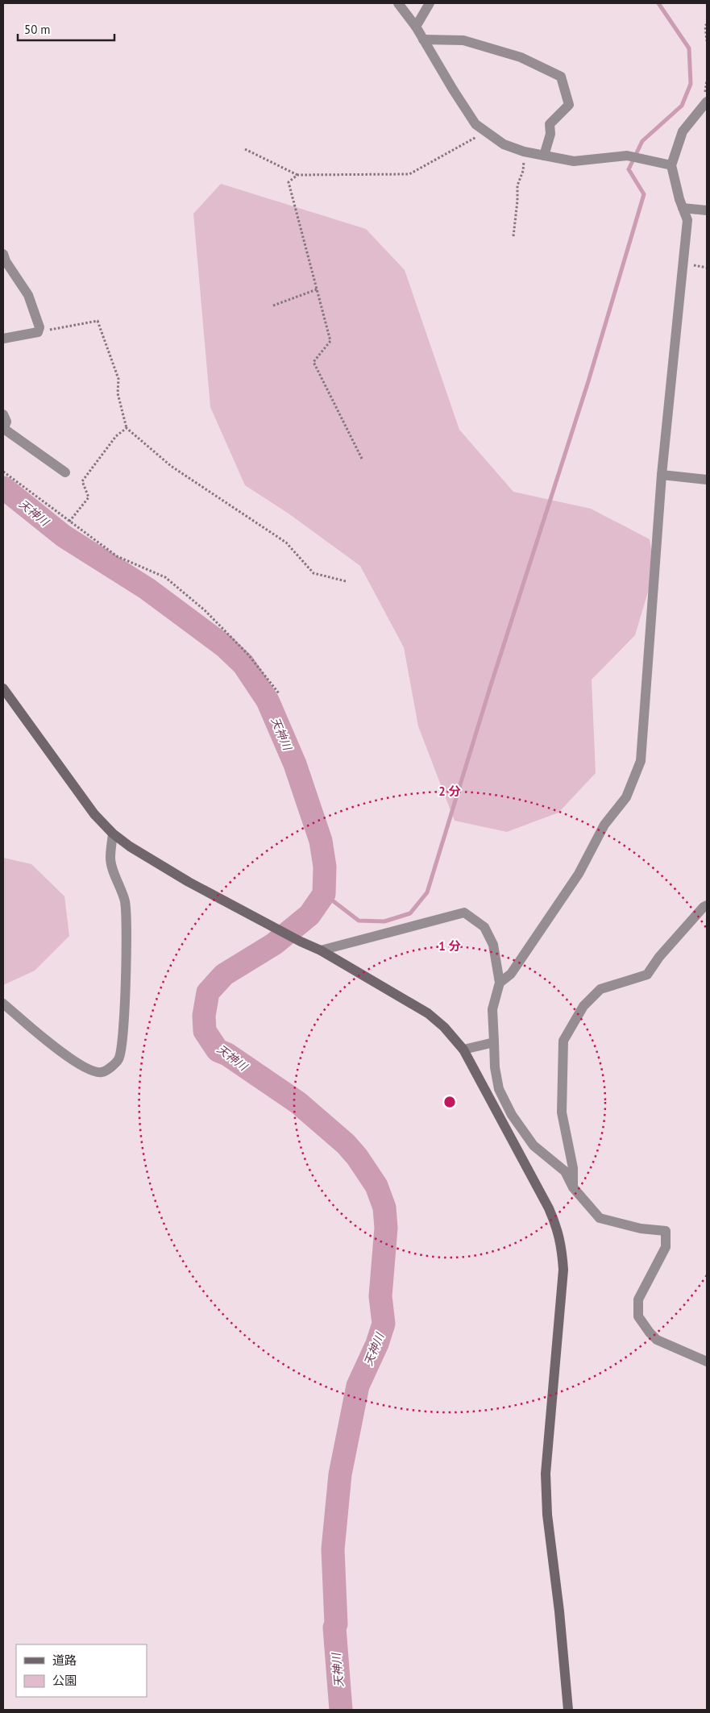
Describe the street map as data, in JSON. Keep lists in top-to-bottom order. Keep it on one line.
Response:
{"water":["天神川"],"legend":["道路","公園"],"scale_bar":"50 m","rings":["2 分","1 分"]}
